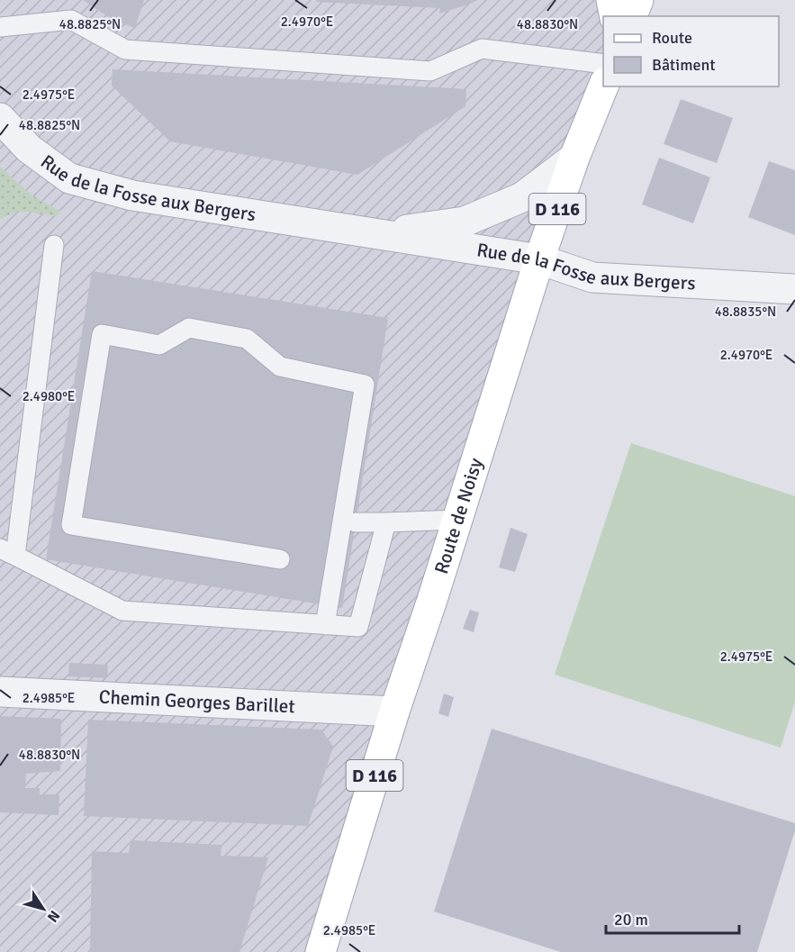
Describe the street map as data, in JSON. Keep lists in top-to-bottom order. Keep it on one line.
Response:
{"streets":{"main road":["D 116","Route de Noisy"],"street":["Rue de la Fosse aux Bergers","Chemin Georges Barillet"]},"crossings":[["Rue de la Fosse aux Bergers","Route de Noisy"],["Route de Noisy","Chemin Georges Barillet"]],"legend":["Route","Bâtiment"],"scale_bar":"20 m","north":"bottom right","coordinates":["2.4970°E","48.8830°N","48.8825°N","2.4975°E","48.8835°N","2.4980°E","2.4985°E"]}
